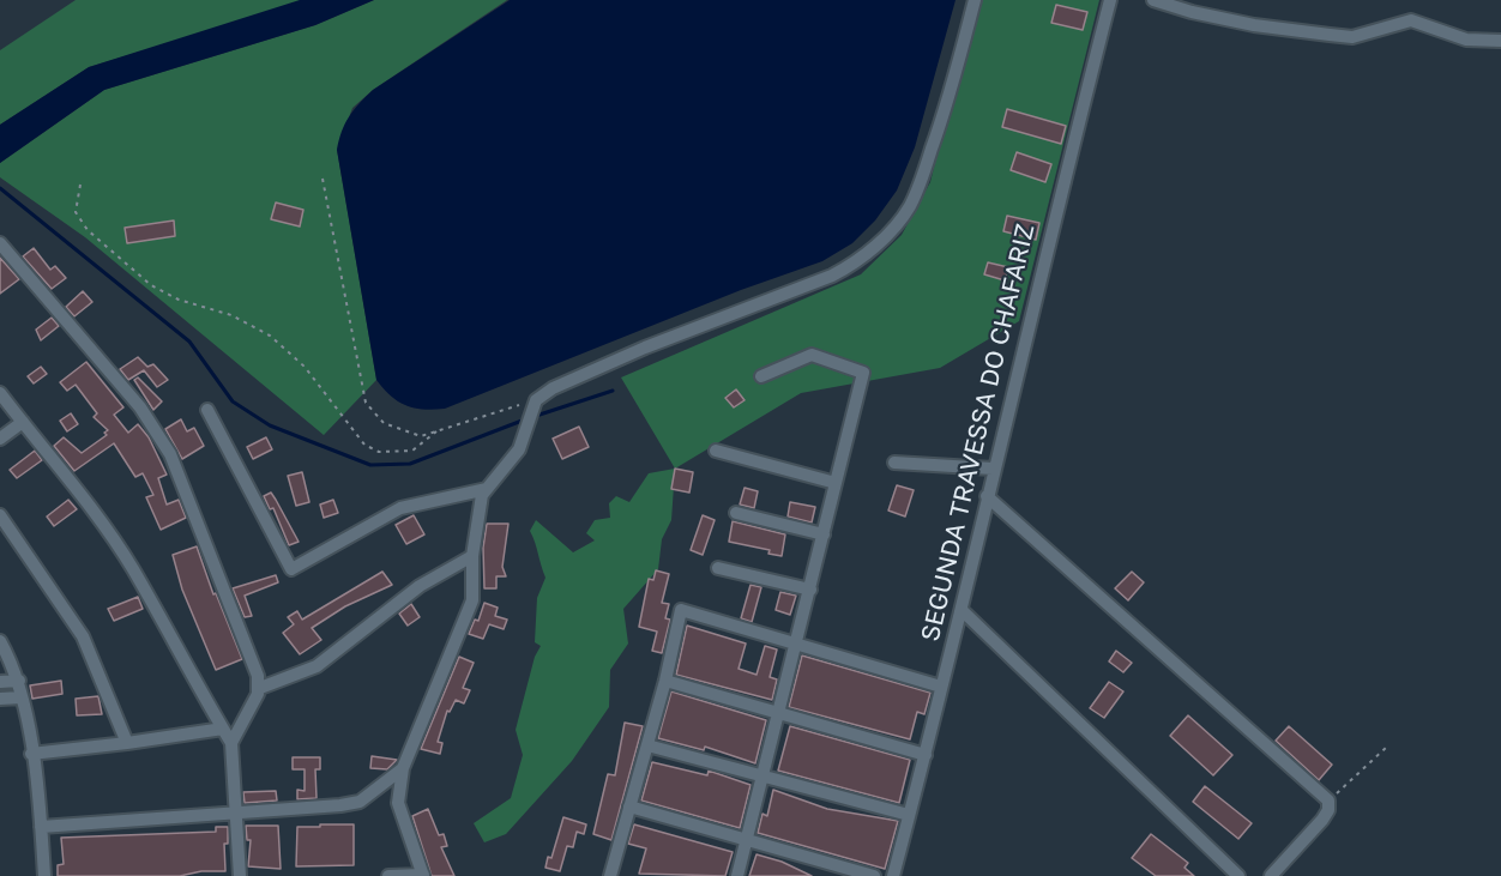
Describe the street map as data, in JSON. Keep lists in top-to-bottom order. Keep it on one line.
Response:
{"streets":{"street":["SEGUNDA TRAVESSA DO CHAFARIZ"]}}
